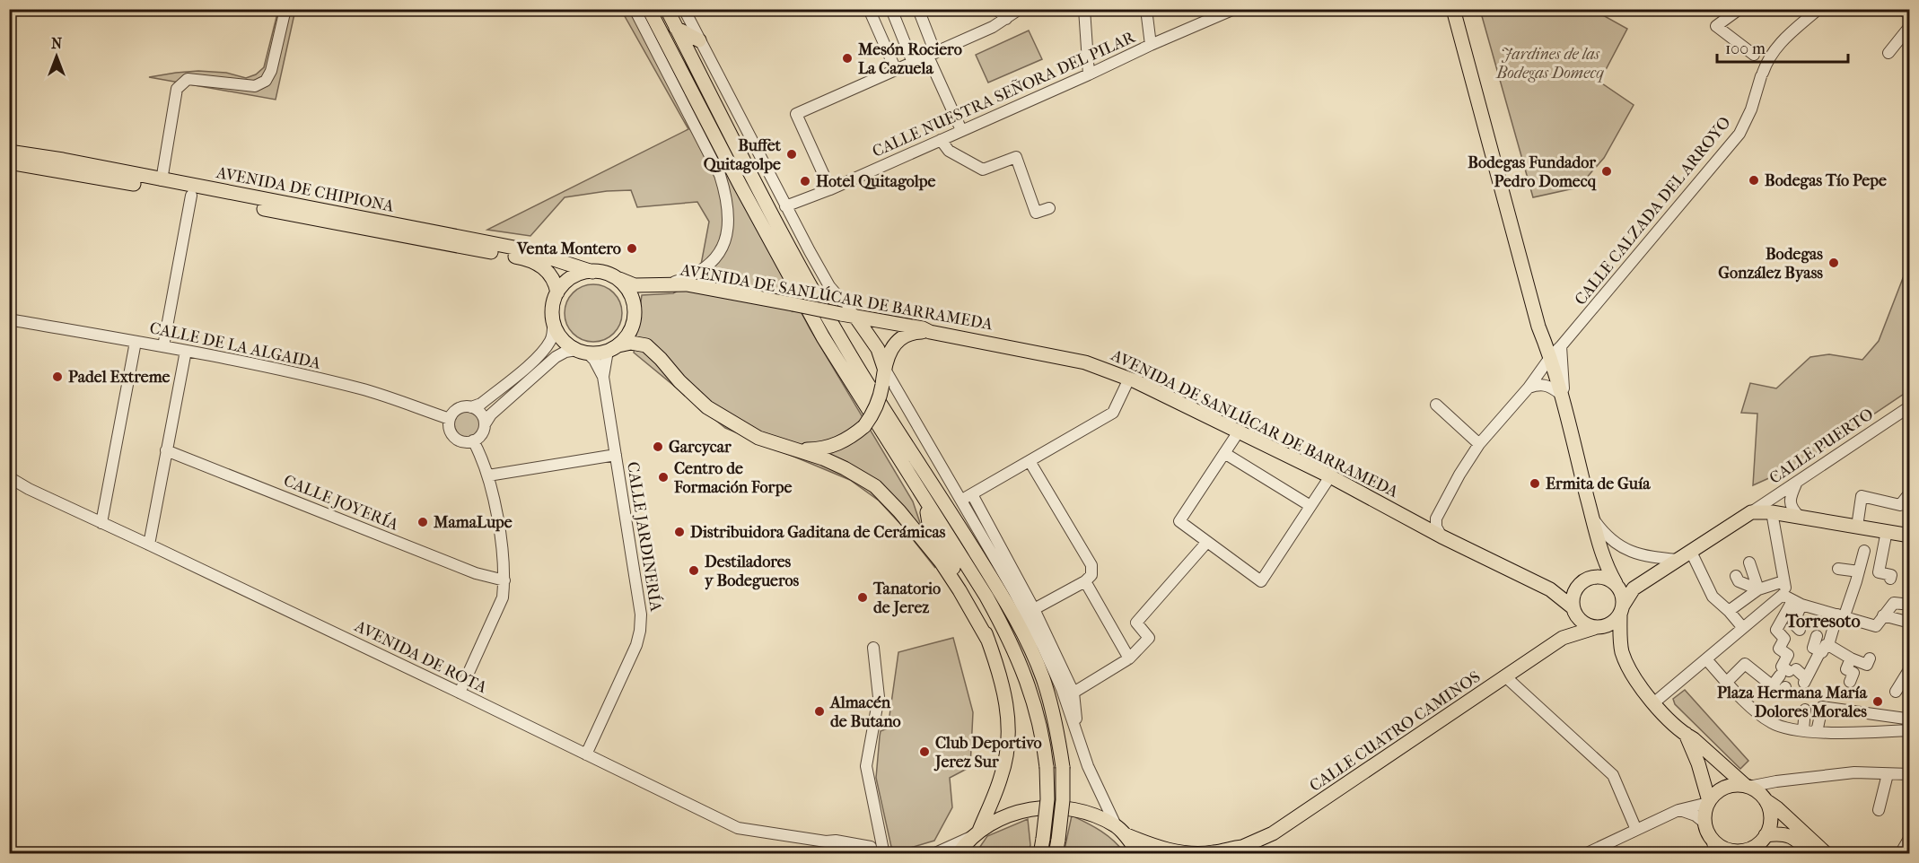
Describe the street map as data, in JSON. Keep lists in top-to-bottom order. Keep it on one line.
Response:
{"streets":{"main road":["AVENIDA DE CHIPIONA","AVENIDA DE SANLÚCAR DE BARRAMEDA","CALLE CUATRO CAMINOS"],"street":["CALLE NUESTRA SEÑORA DEL PILAR","CALLE CALZADA DEL ARROYO","CALLE DE LA ALGAIDA","CALLE PUERTO","CALLE JOYERÍA","CALLE JARDINERÍA","AVENIDA DE ROTA"]},"crossings":[["AVENIDA DE CHIPIONA","AVENIDA DE SANLÚCAR DE BARRAMEDA"],["AVENIDA DE CHIPIONA","CALLE JARDINERÍA"],["AVENIDA DE SANLÚCAR DE BARRAMEDA","CALLE JARDINERÍA"],["AVENIDA DE SANLÚCAR DE BARRAMEDA","CALLE CUATRO CAMINOS"],["CALLE JARDINERÍA","AVENIDA DE ROTA"]],"districts":["Torresoto"],"parks":["Jardines de las Bodegas Domecq"],"places":["Mesón Rociero La Cazuela","Buffet Quitagolpe","Bodegas Fundador Pedro Domecq","Bodegas Tío Pepe","Hotel Quitagolpe","Venta Montero","Bodegas González Byass","Padel Extreme","Garcycar","Centro de Formación Forpe","Ermita de Guía","MamaLupe","Distribuidora Gaditana de Cerámicas","Destiladores y Bodegueros","Tanatorio de Jerez","Plaza Hermana María Dolores Morales","Almacén de Butano","Club Deportivo Jerez Sur"],"scale_bar":"100 m","north":"top"}
